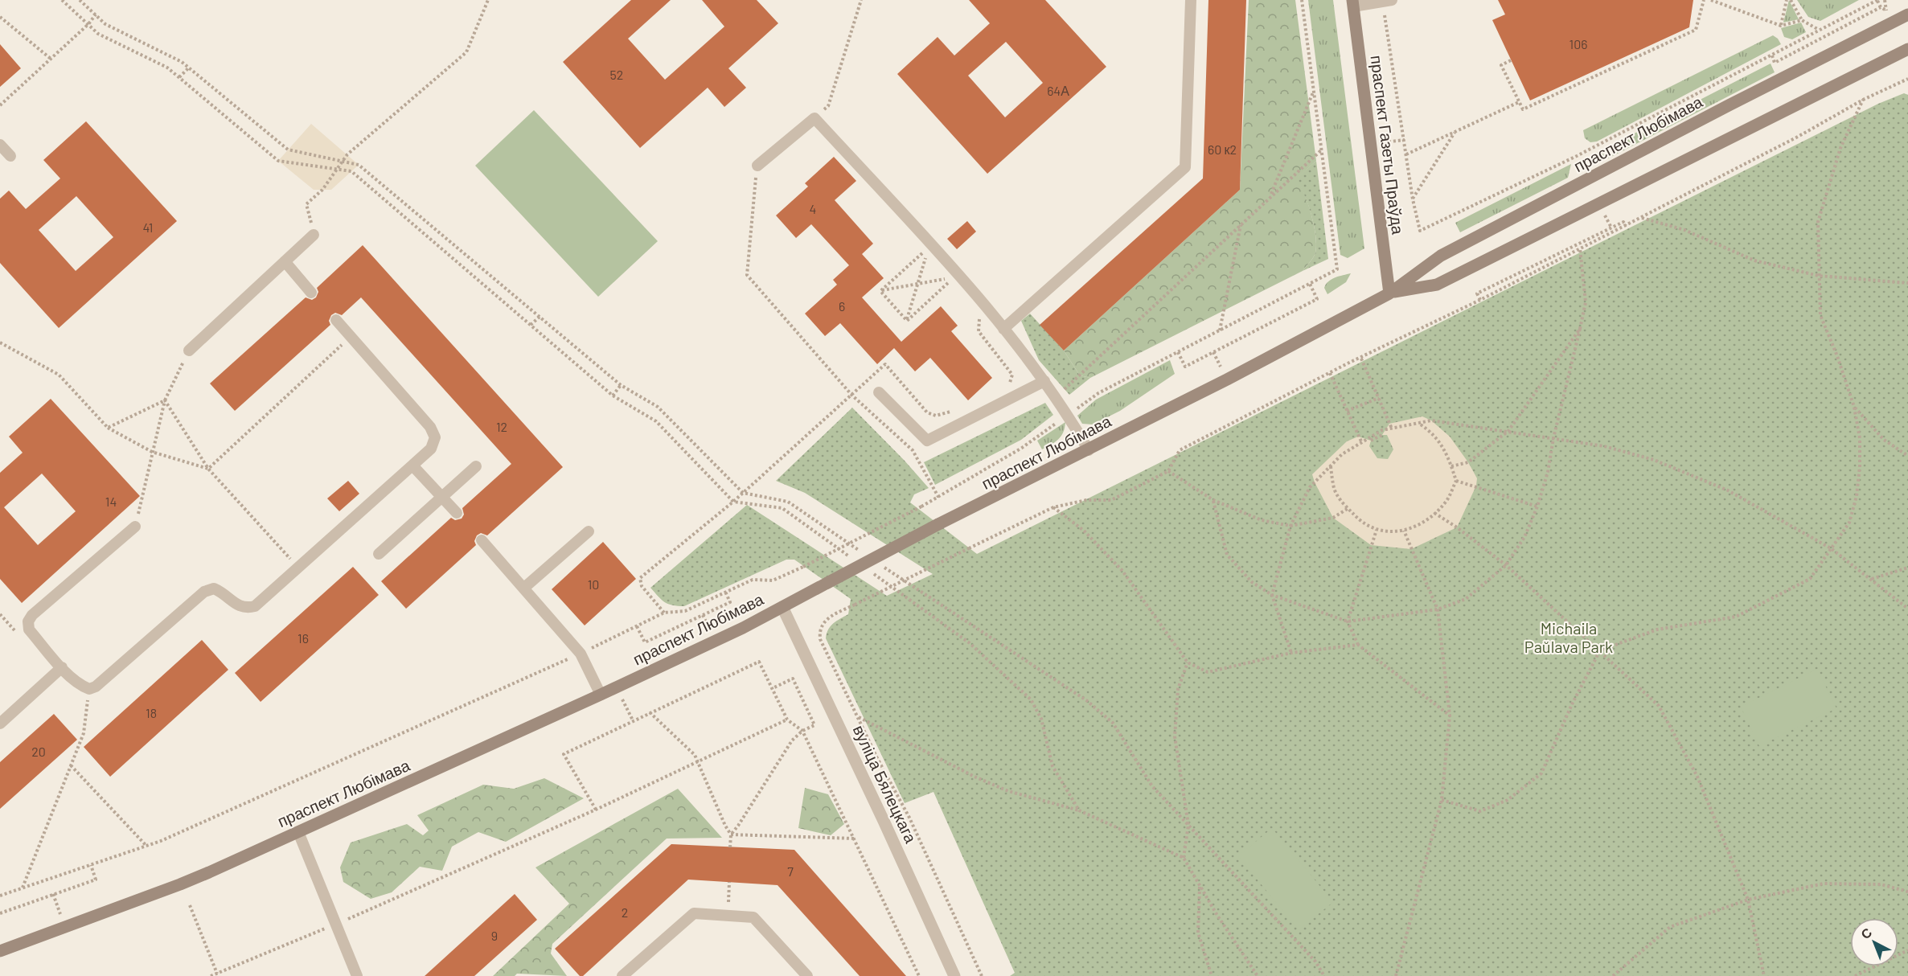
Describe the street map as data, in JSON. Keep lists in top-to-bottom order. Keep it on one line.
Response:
{"streets":{"main road":["праспект Любімава","праспект Газеты Праўда"],"street":["вуліца Бялецкага"]},"crossings":[["праспект Любімава","праспект Газеты Праўда"],["праспект Любімава","вуліца Бялецкага"]],"parks":["Michaila Paŭlava Park"],"house_numbers":["106","52","64А","60 к2","4","41","6","12","14","10","16","18","20","7","2","9"],"north":"top left"}
